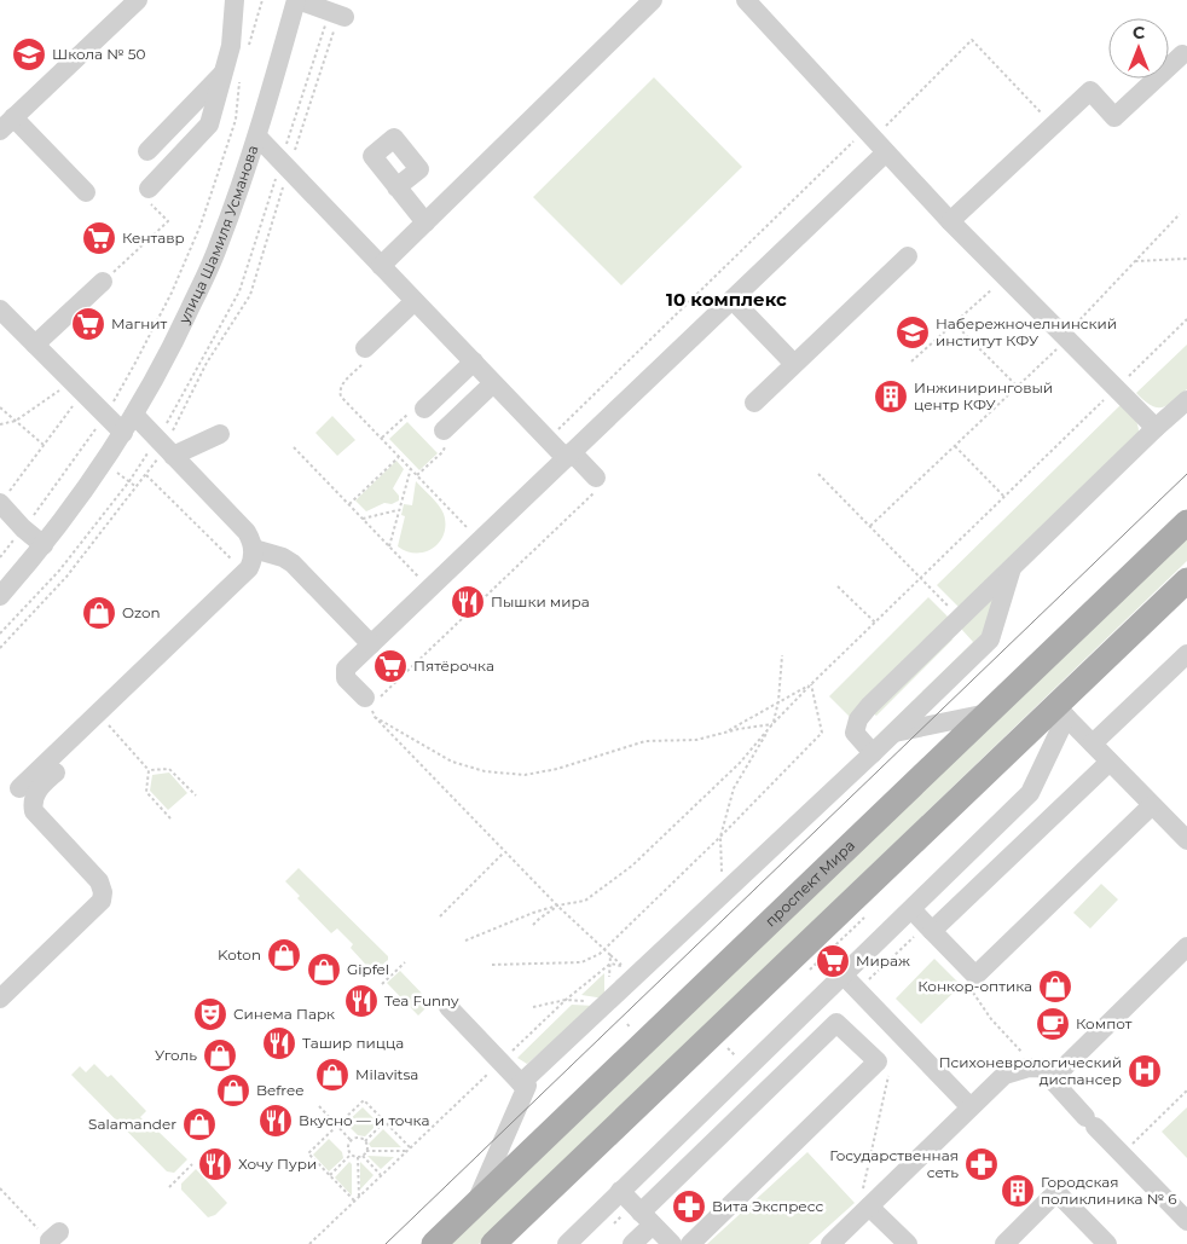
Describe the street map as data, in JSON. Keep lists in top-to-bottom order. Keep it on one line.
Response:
{"streets":{"main road":["проспект Мира"],"street":["улица Шамиля Усманова"]},"districts":["10 комплекс"],"places":{"school or university":["Школа № 50","Набережночелнинский институт КФУ"],"supermarket":["Кентавр","Магнит","Пятёрочка","Мираж"],"building":["Инжиниринговый центр КФУ","Городская поликлиника № 6"],"restaurant":["Пышки мира","Tea Funny","Ташир пицца","Вкусно — и точка","Хочу Пури"],"shop":["Ozon","Koton","Gipfel","Конкор-оптика","Уголь","Milavitsa","Befree","Salamander"],"theatre":["Синема Парк"],"cafe":["Компот"],"hospital":["Психоневрологический диспансер"],"pharmacy":["Государственная сеть","Вита Экспресс"]},"north":"top"}
